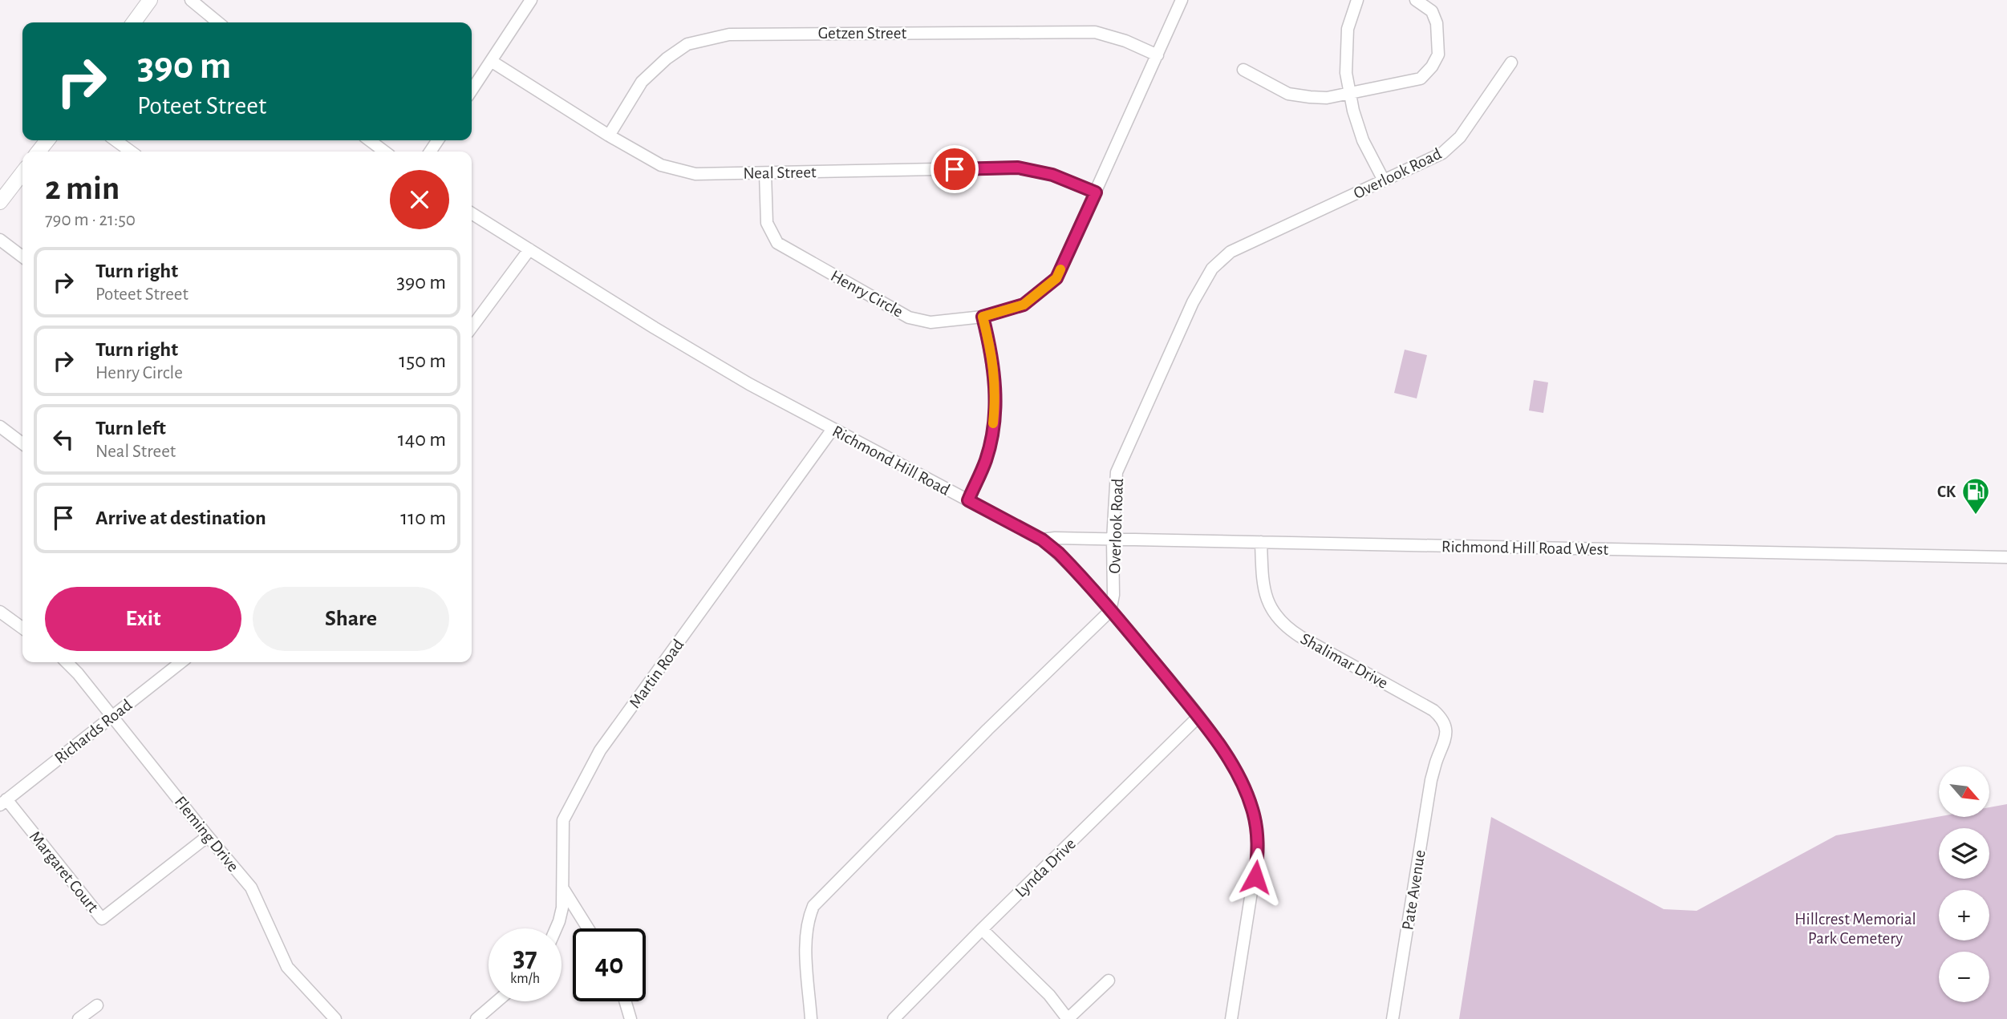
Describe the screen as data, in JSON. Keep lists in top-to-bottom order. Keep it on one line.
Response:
{"streets":{"street":["Getzen Street","Neal Street","Overlook Road","Henry Circle","Richmond Hill Road","Richmond Hill Road West","Shalimar Drive","Martin Road","Richards Road","Fleming Drive","Lynda Drive","Margaret Court","Pate Avenue"]},"crossings":[["Getzen Street","Neal Street"],["Getzen Street","Henry Circle"],["Neal Street","Henry Circle"],["Overlook Road","Richmond Hill Road"],["Overlook Road","Richmond Hill Road West"],["Richmond Hill Road","Richmond Hill Road West"],["Richmond Hill Road","Martin Road"],["Richmond Hill Road","Lynda Drive"],["Richmond Hill Road West","Shalimar Drive"],["Shalimar Drive","Pate Avenue"],["Richards Road","Fleming Drive"],["Richards Road","Margaret Court"],["Fleming Drive","Margaret Court"]],"parks":["Hillcrest Memorial Park Cemetery"],"places":{"fuel station":["CK"]},"north":"bottom right","page":{"turn":["390 m","Poteet Street"],"heading":["2 min","790 m · 21:50"],"list":[{"name":"Turn right","note":"Poteet Street","value":"390 m"},{"name":"Turn right","note":"Henry Circle","value":"150 m"},{"name":"Turn left","note":"Neal Street","value":"140 m"},{"name":"Arrive at destination","value":"110 m"}],"buttons":["Exit","Share"],"map_buttons":["+","−"],"speed":"37 km/h","limit":"40"}}
